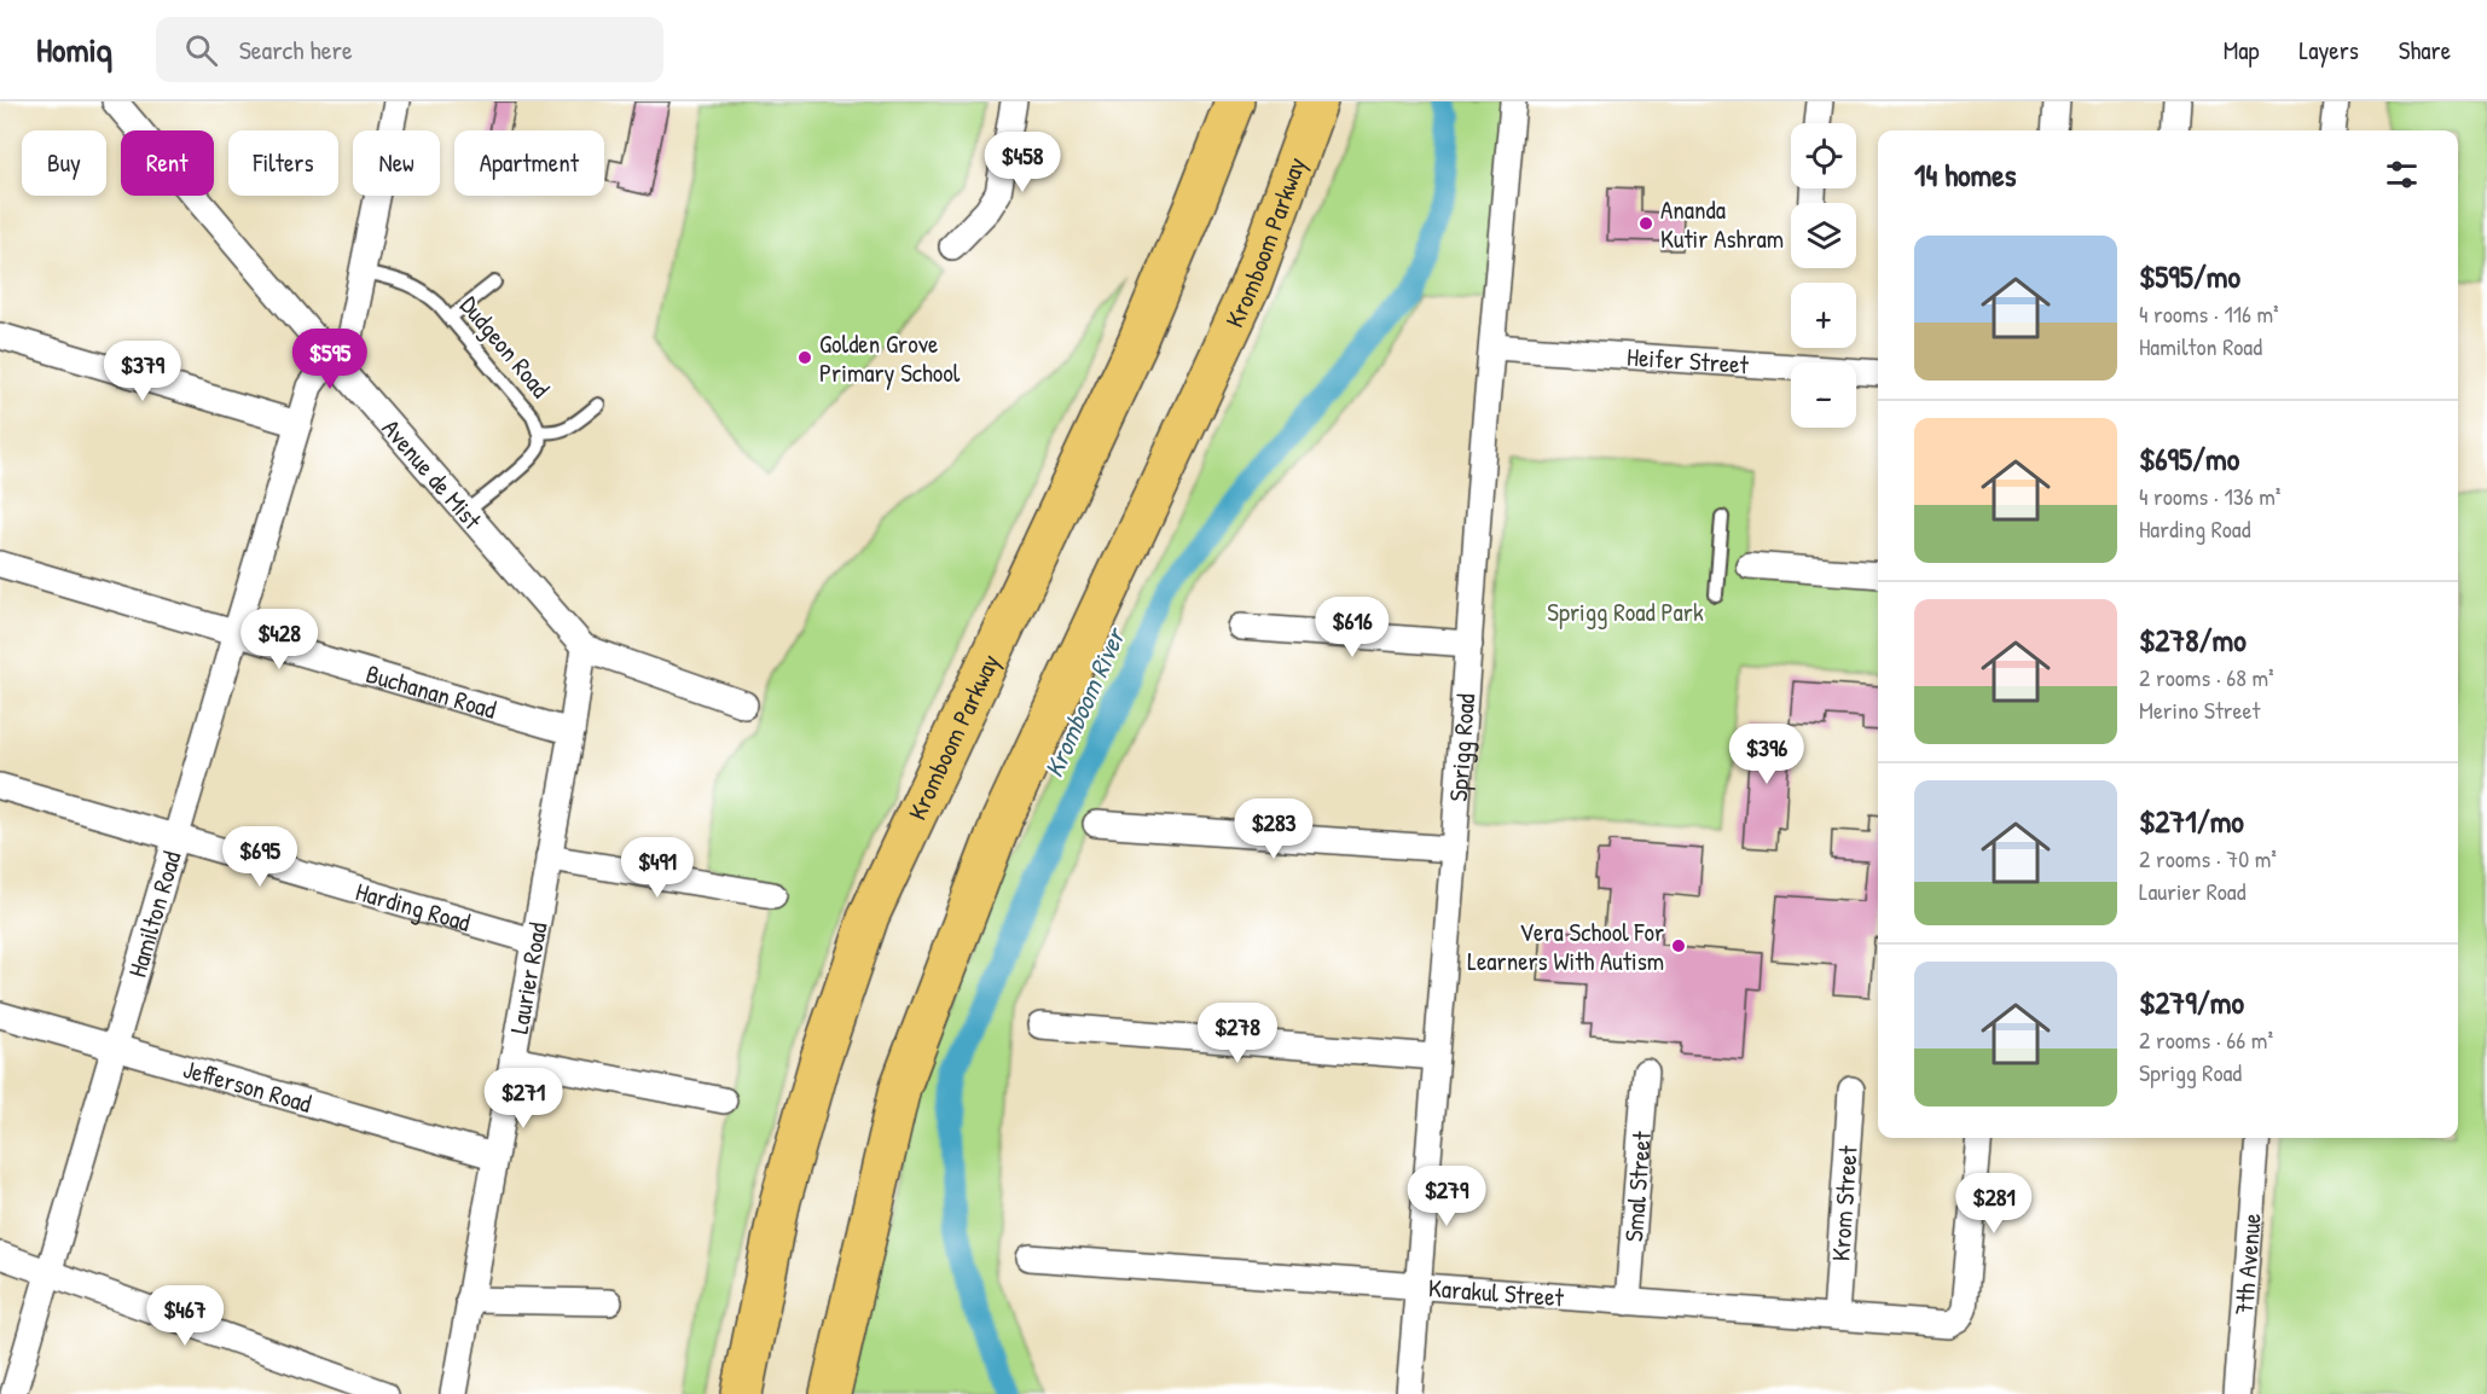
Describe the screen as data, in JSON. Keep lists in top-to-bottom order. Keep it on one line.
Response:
{"streets":{"highway":["Kromboom Parkway"],"street":["Heifer Street","Avenue de Mist","Buchanan Road","Sprigg Road","Harding Road","Hamilton Road","Laurier Road","Jefferson Road","Smal Street","Krom Street","7th Avenue","Karakul Street"],"lane":["Dudgeon Road"]},"crossings":[["Dudgeon Road","Avenue de Mist"],["Dudgeon Road","Hamilton Road"],["Heifer Street","Sprigg Road"],["Avenue de Mist","Hamilton Road"],["Avenue de Mist","Laurier Road"],["Buchanan Road","Hamilton Road"],["Buchanan Road","Laurier Road"],["Sprigg Road","Karakul Street"],["Harding Road","Hamilton Road"],["Harding Road","Laurier Road"],["Hamilton Road","Jefferson Road"],["Laurier Road","Jefferson Road"],["Smal Street","Karakul Street"],["Krom Street","Karakul Street"]],"water":["Kromboom River"],"parks":["Sprigg Road Park"],"places":["Ananda Kutir Ashram","Golden Grove Primary School","Vera School For Learners With Autism"],"page":{"header":"Homiq","search":"Search here","nav":["Map","Layers","Share"],"map_buttons":["+","−"],"chip":["Buy","Rent","Filters","New","Apartment"],"heading":"14 homes","price":["$458","$595","$379","$616","$428","$396","$283","$695","$491","$278","$271","$279","$281","$467"],"list":[{"name":"$595/mo","note":"4 rooms · 116 m² · Hamilton Road"},{"name":"$695/mo","note":"4 rooms · 136 m² · Harding Road"},{"name":"$278/mo","note":"2 rooms · 68 m² · Merino Street"},{"name":"$271/mo","note":"2 rooms · 70 m² · Laurier Road"},{"name":"$279/mo","note":"2 rooms · 66 m² · Sprigg Road"}]}}
